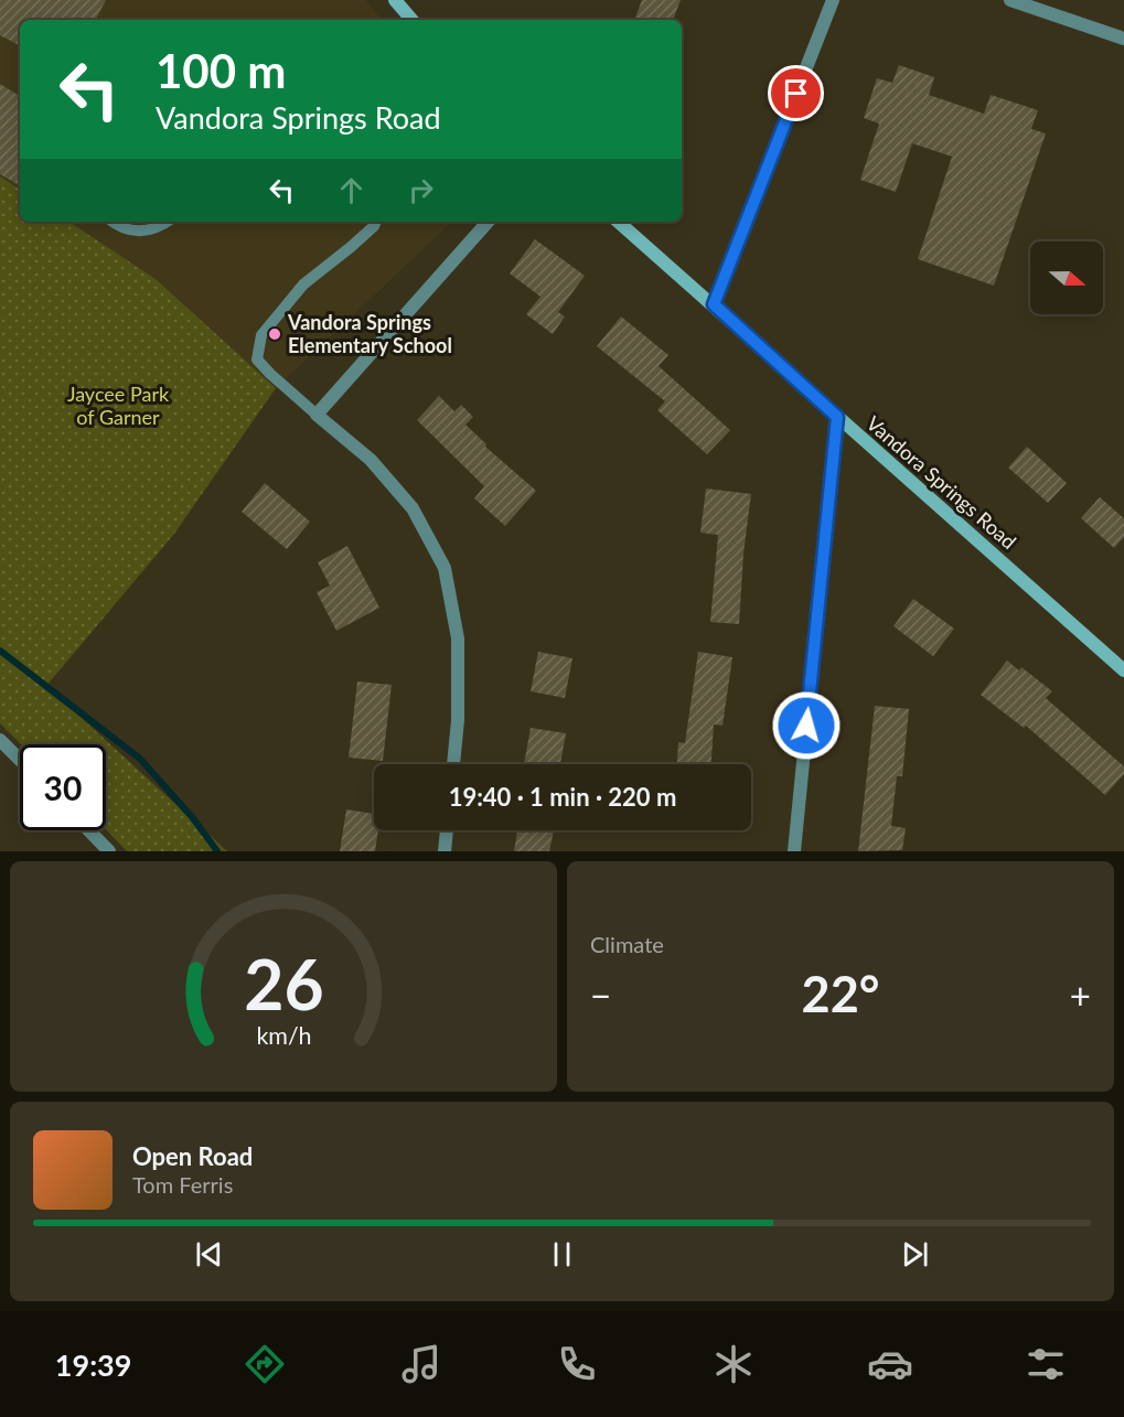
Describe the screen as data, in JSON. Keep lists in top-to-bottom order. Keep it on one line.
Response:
{"streets":{"street":["Vandora Springs Road"]},"parks":["Jaycee Park of Garner"],"places":["Vandora Springs Elementary School"],"north":"right","page":{"turn":["100 m","Vandora Springs Road"],"limit":"30","trip":"19:40 · 1 min · 220 m","tile":"Climate","heat":["−","22°","+"],"song":["Open Road","Tom Ferris"],"tabs":"19:39","gauge":["26","km/h"]}}
